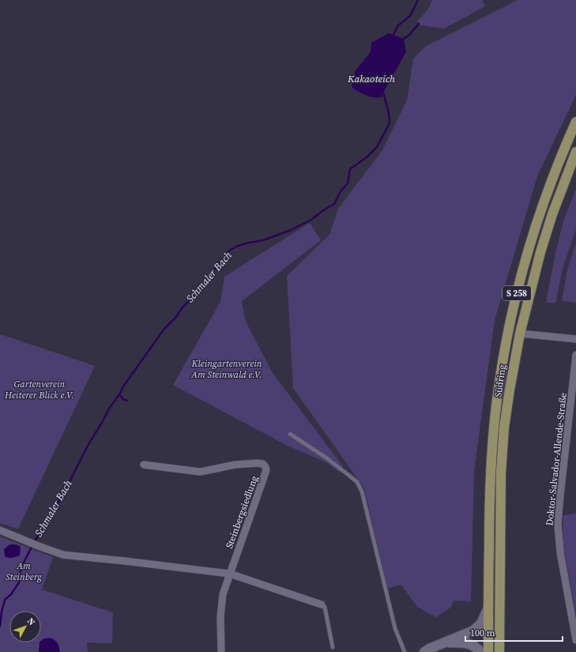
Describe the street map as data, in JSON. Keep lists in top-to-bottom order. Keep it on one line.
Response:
{"streets":{"main road":["S 258","Südring"],"street":["Doktor-Salvador-Allende-Straße","Steinbergsiedlung"]},"crossings":[["S 258","Südring"]],"water":["Kakaoteich","Schmaler Bach"],"parks":["Kleingartenverein Am Steinwald e.V.","Gartenverein Heiterer Blick e.V.","Am Steinberg"],"scale_bar":"100 m","north":"top right"}
